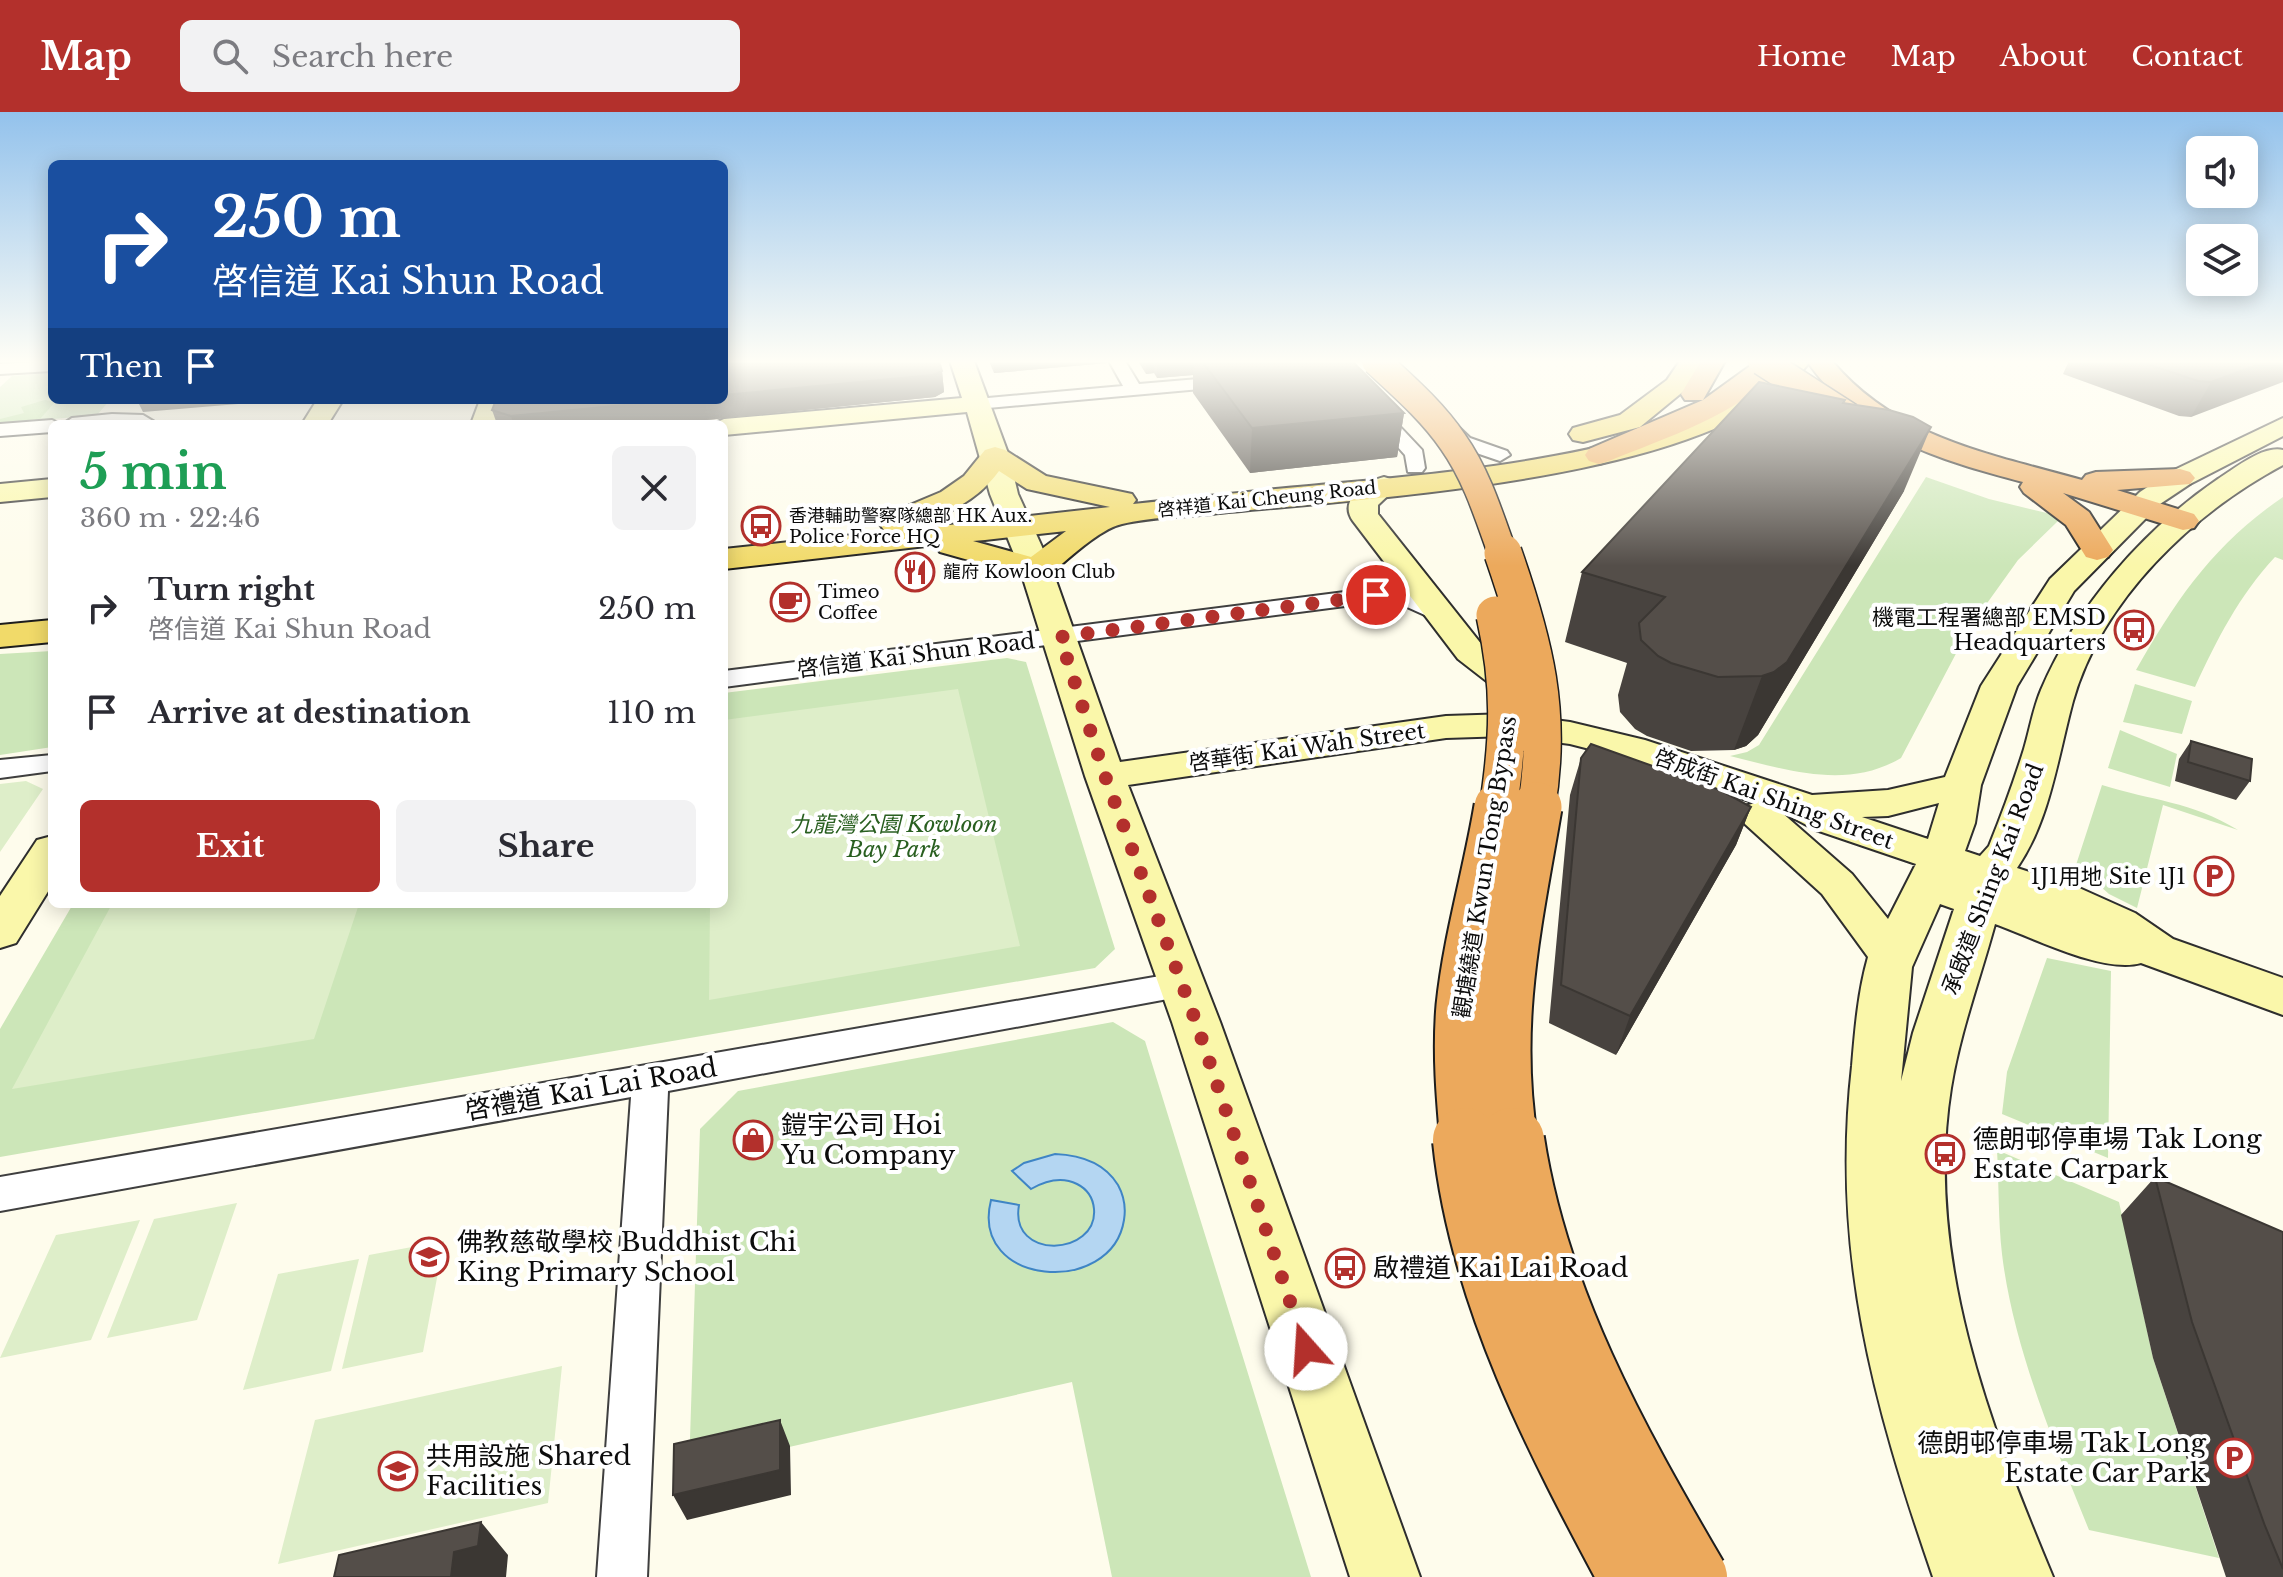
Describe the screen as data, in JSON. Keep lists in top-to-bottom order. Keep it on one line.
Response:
{"streets":{"highway":["觀塘繞道 Kwun Tong Bypass"],"main road":["啓祥道 Kai Cheung Road","啓華街 Kai Wah Street","啓成街 Kai Shing Street","承啟道 Shing Kai Road"],"street":["啓信道 Kai Shun Road","啓禮道 Kai Lai Road"]},"crossings":[["啓華街 Kai Wah Street","啓成街 Kai Shing Street"],["啓成街 Kai Shing Street","承啟道 Shing Kai Road"]],"parks":["九龍灣公園 Kowloon Bay Park"],"places":{"bus stop":["香港輔助警察隊總部 HK Aux. Police Force HQ","機電工程署總部 EMSD Headquarters","德朗邨停車場 Tak Long Estate Carpark","啟禮道 Kai Lai Road"],"restaurant":["龍府 Kowloon Club"],"cafe":["Timeo Coffee"],"parking":["1J1用地 Site 1J1","德朗邨停車場 Tak Long Estate Car Park"],"shop":["鎧宇公司 Hoi Yu Company"],"school or university":["佛教慈敬學校 Buddhist Chi King Primary School","共用設施 Shared Facilities"]},"page":{"header":"Map","search":"Search here","nav":["Home","Map","About","Contact"],"turn":["250 m","啓信道 Kai Shun Road"],"then":"Then","heading":["5 min","360 m · 22:46"],"list":[{"name":"Turn right","note":"啓信道 Kai Shun Road","value":"250 m"},{"name":"Arrive at destination","value":"110 m"}],"buttons":["Exit","Share"]}}
